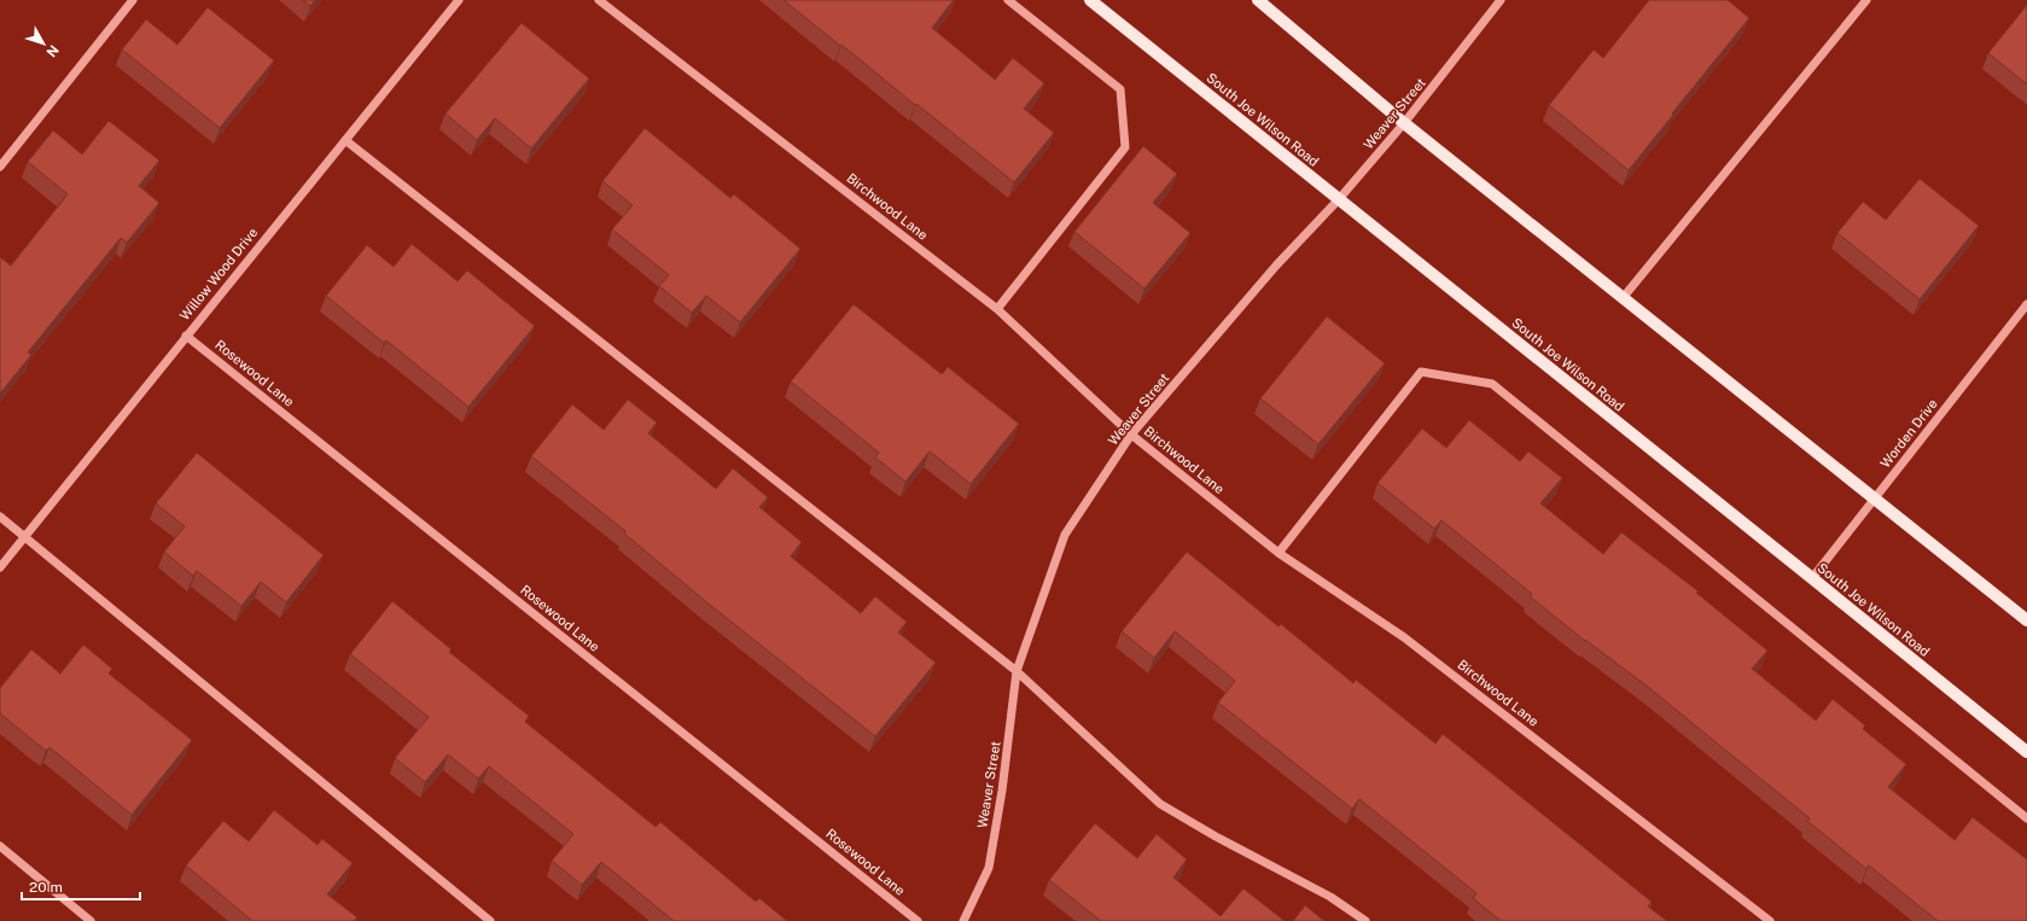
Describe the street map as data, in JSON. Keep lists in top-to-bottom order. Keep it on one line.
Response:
{"streets":{"main road":["South Joe Wilson Road"],"street":["Weaver Street","Birchwood Lane","Willow Wood Drive","Rosewood Lane","Worden Drive"]},"crossings":[["Weaver Street","South Joe Wilson Road"],["Weaver Street","Birchwood Lane"],["South Joe Wilson Road","Worden Drive"],["Willow Wood Drive","Rosewood Lane"]],"scale_bar":"20 m","north":"bottom right"}
